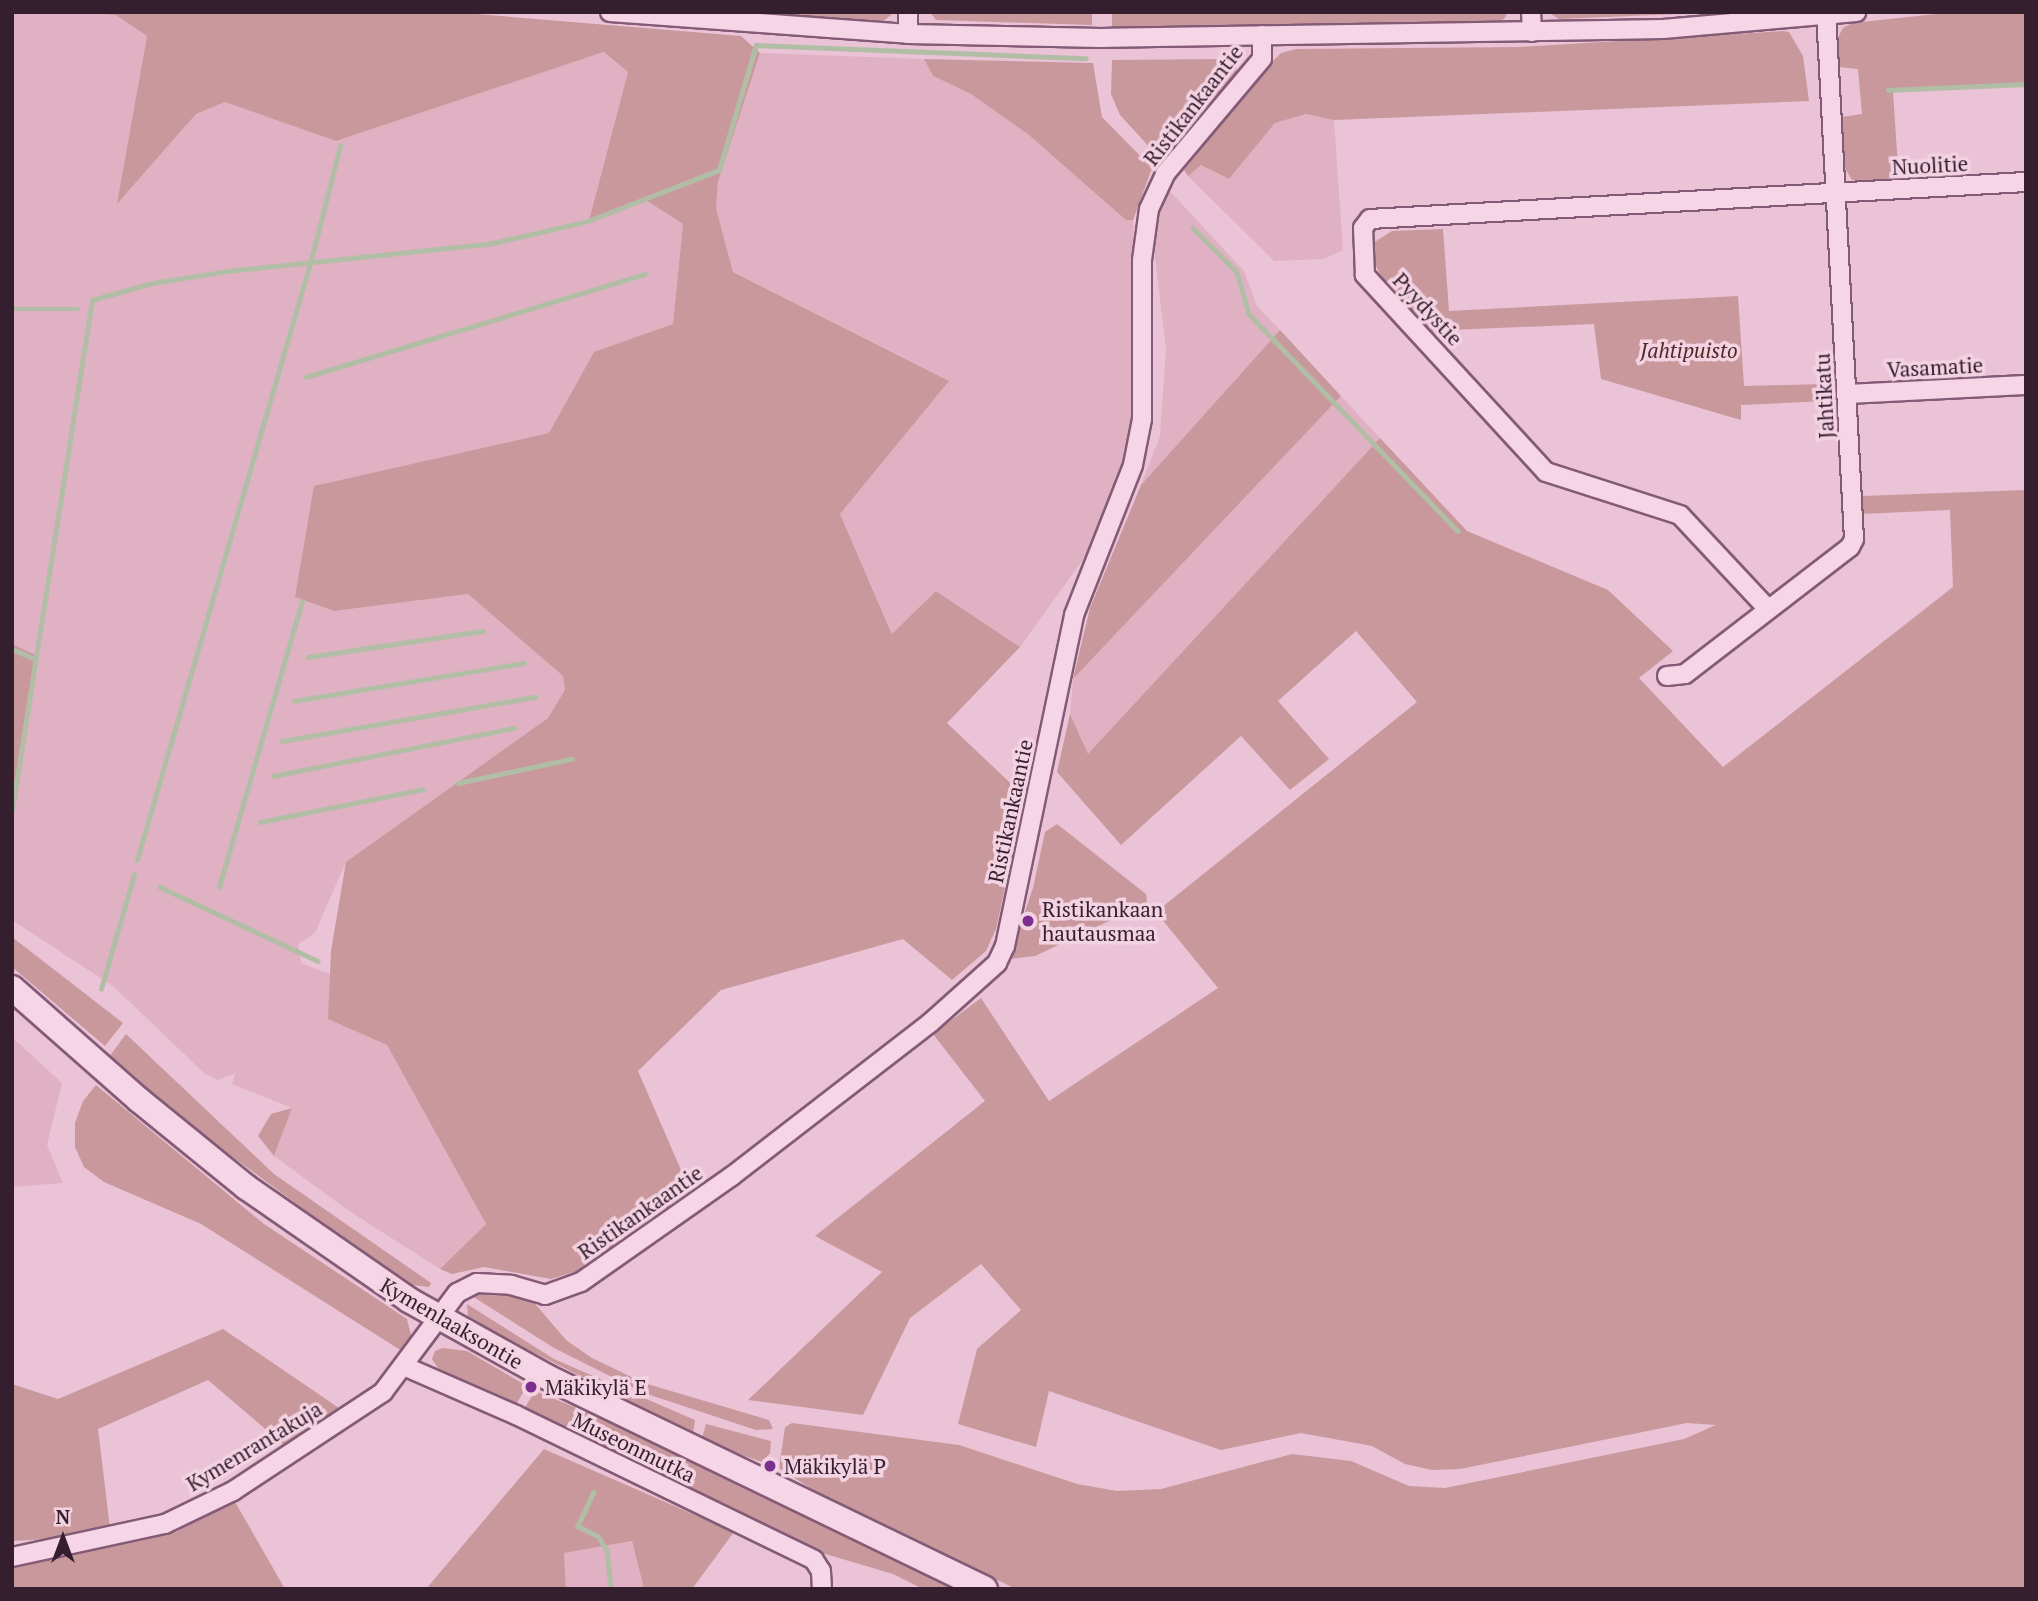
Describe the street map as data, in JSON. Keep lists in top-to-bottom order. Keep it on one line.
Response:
{"streets":{"main road":["Kymenlaaksontie"],"street":["Ristikankaantie","Nuolitie","Pyydystie","Vasamatie","Jahtikatu","Kymenrantakuja","Museonmutka"]},"crossings":[["Ristikankaantie","Kymenlaaksontie"],["Ristikankaantie","Kymenrantakuja"],["Nuolitie","Pyydystie"],["Nuolitie","Jahtikatu"],["Pyydystie","Jahtikatu"],["Vasamatie","Jahtikatu"],["Kymenlaaksontie","Kymenrantakuja"],["Kymenrantakuja","Museonmutka"]],"parks":["Jahtipuisto"],"places":["Ristikankaan hautausmaa","Mäkikylä E","Mäkikylä P"],"north":"top"}
